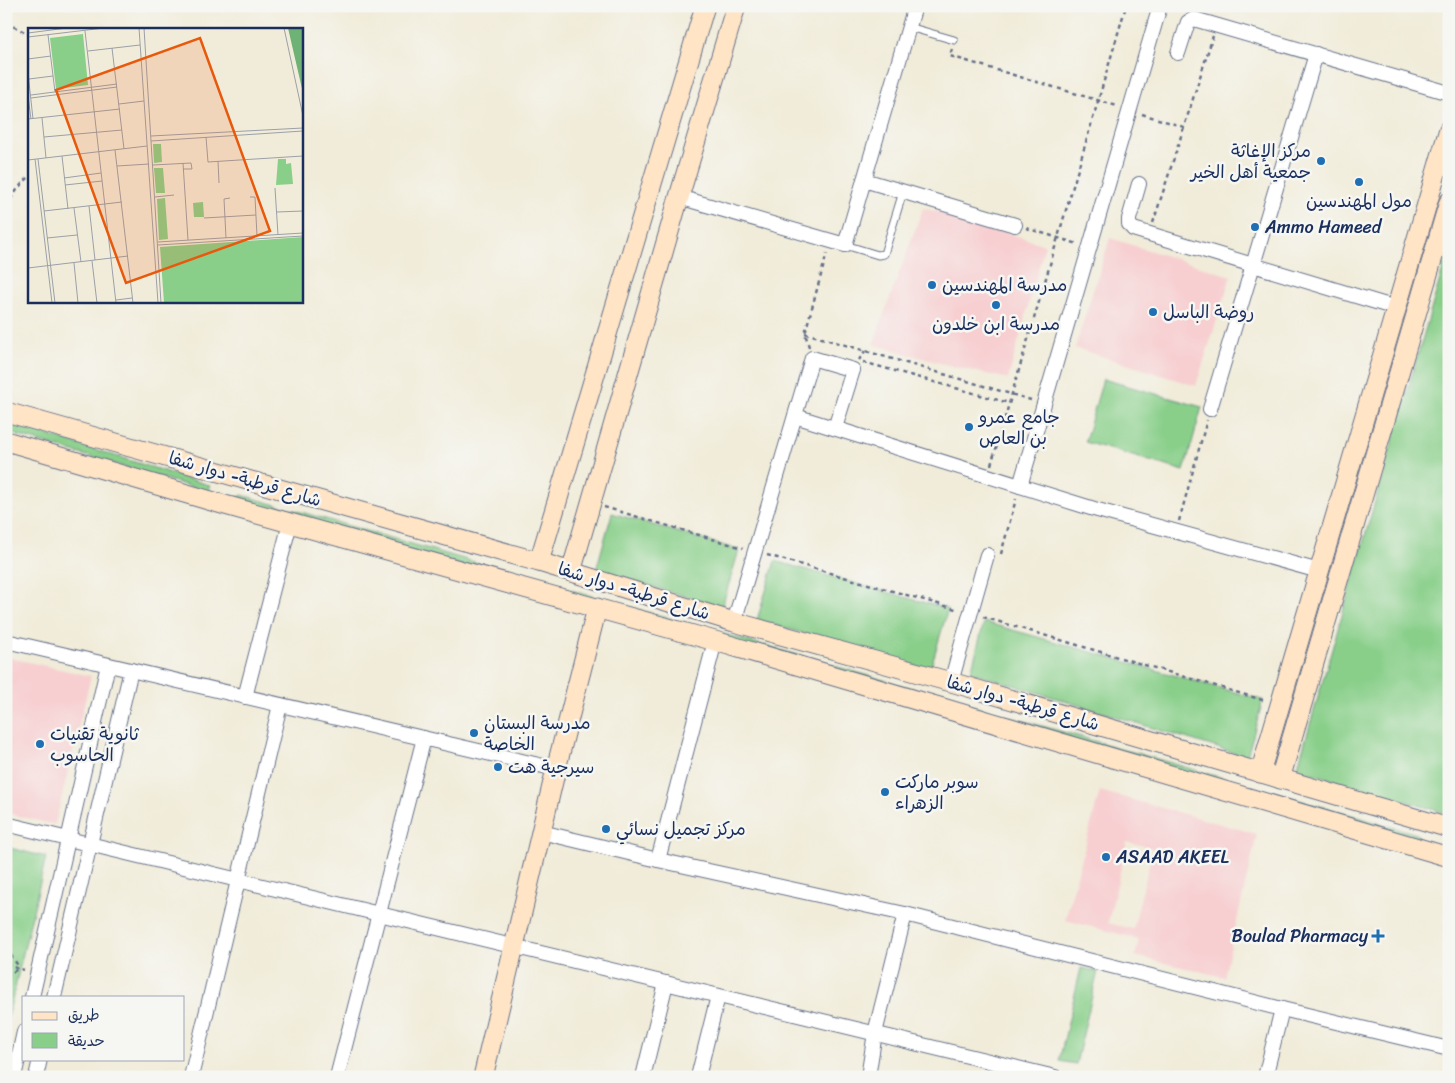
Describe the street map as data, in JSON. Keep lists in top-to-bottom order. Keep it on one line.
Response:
{"streets":{"main road":["شارع قرطبة- دوار شفا"]},"places":{"other":["مركز الإغاثة جمعية أهل الخير","مول المهندسين","Ammo Hameed","مدرسة المهندسين","مدرسة ابن خلدون","روضة الباسل","جامع عمرو بن العاص","مدرسة البستان الخاصة","ثانوية تقنيات الحاسوب","سيرجية هت","سوبر ماركت الزهراء","مركز تجميل نسائي","ASAAD AKEEL"],"health":["Boulad Pharmacy"]},"legend":["طريق","حديقة"]}
